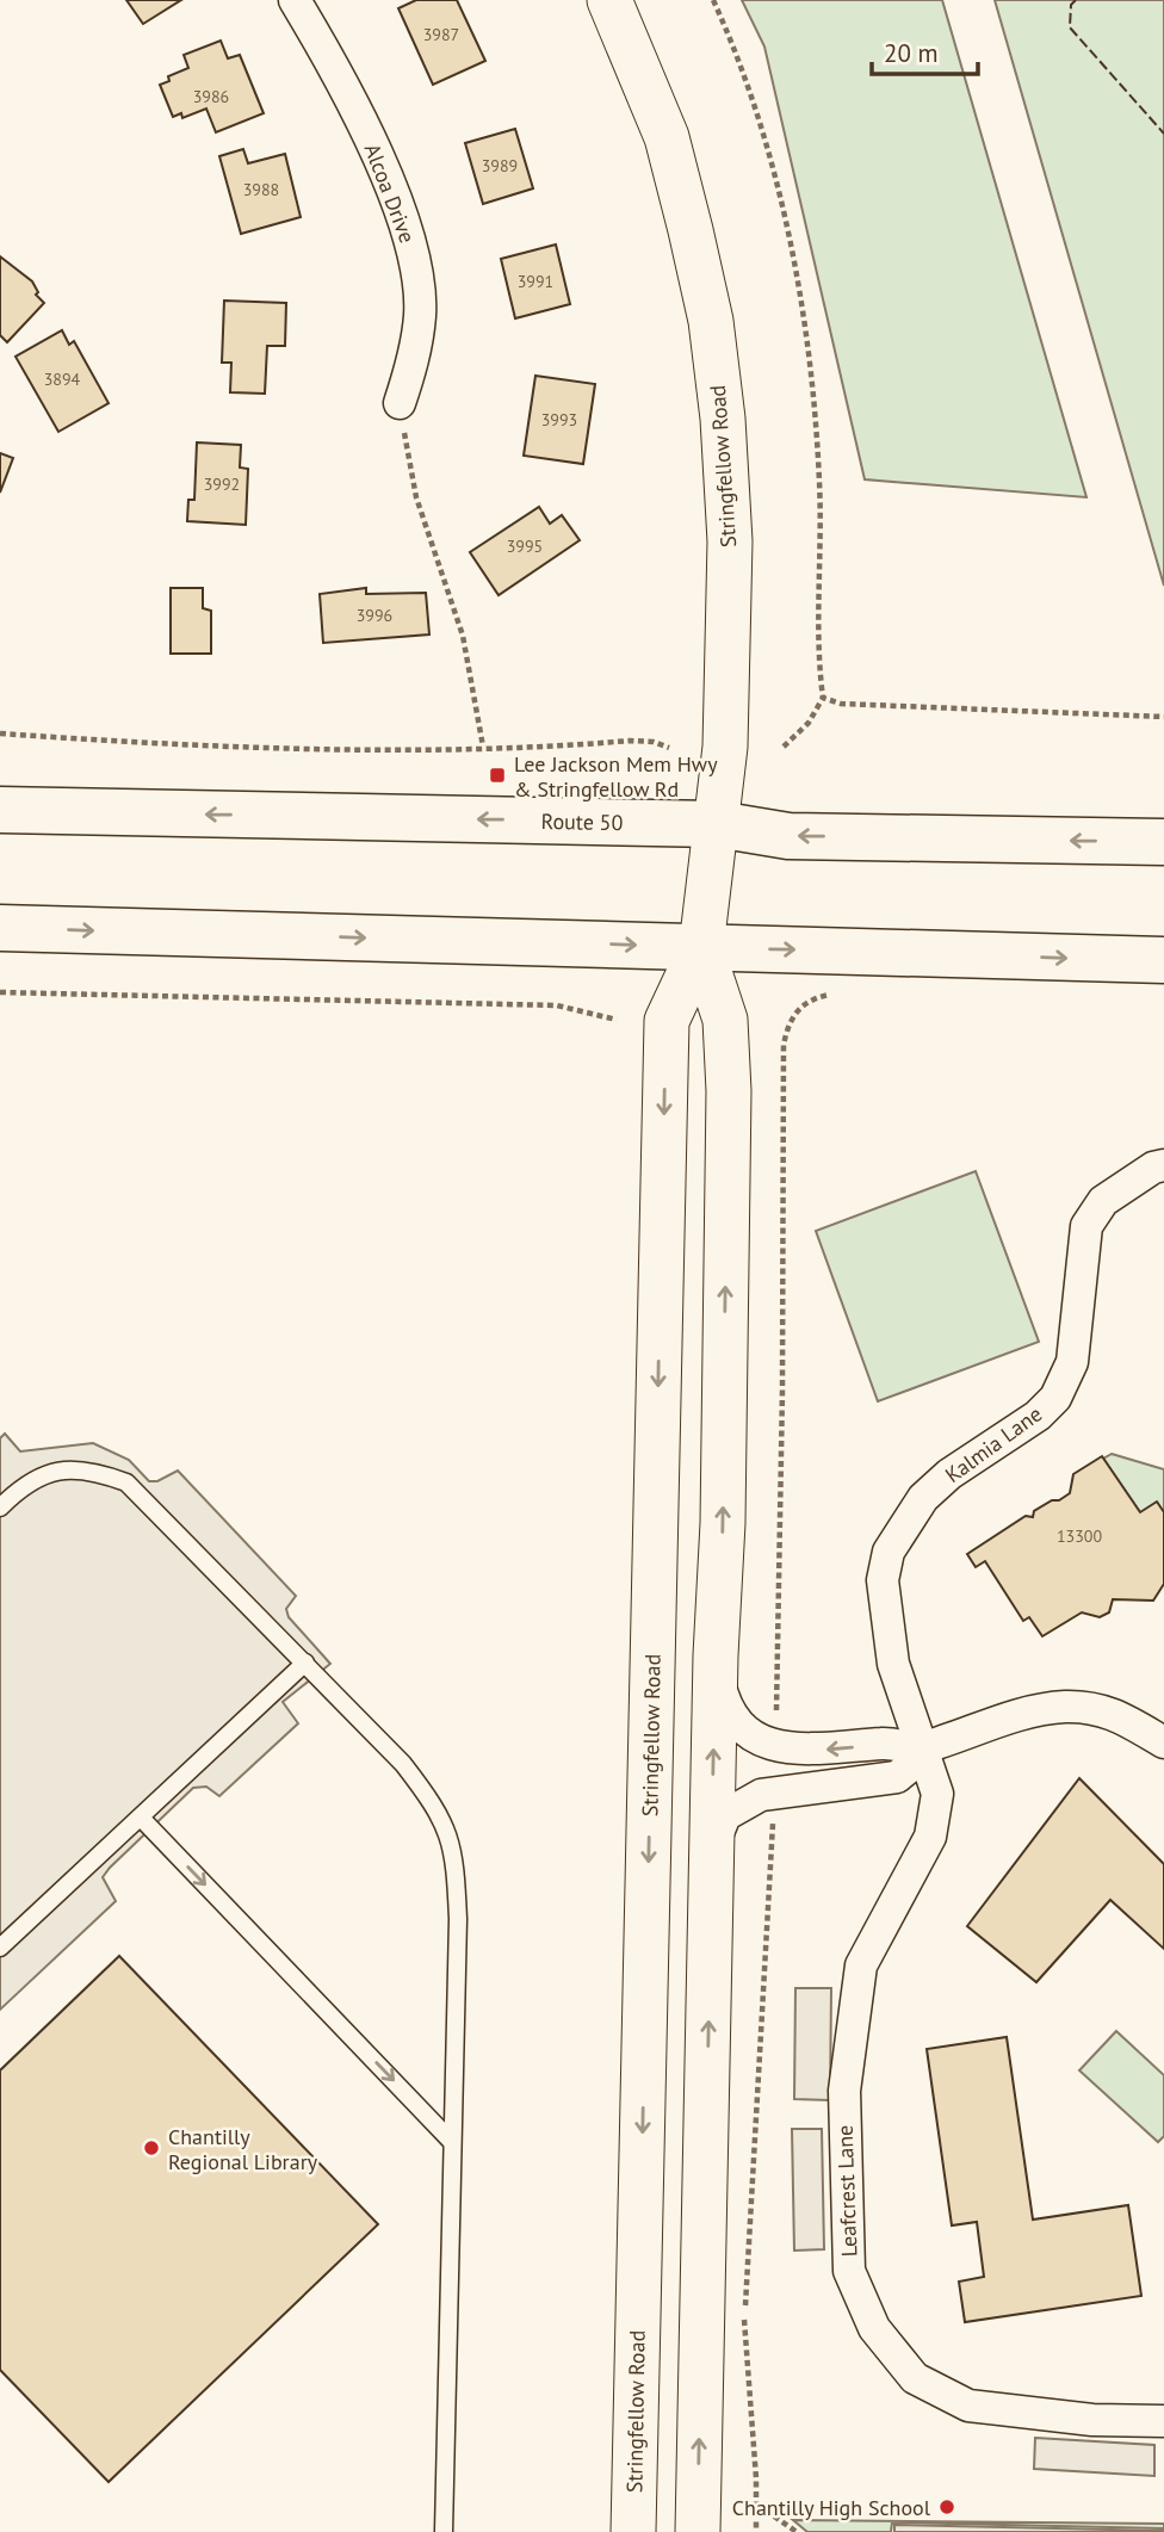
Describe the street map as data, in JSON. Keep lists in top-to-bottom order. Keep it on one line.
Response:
{"streets":{"highway":["Route 50"],"main road":["Stringfellow Road"],"street":["Alcoa Drive","Kalmia Lane","Leafcrest Lane"]},"crossings":[["Stringfellow Road","Route 50"],["Kalmia Lane","Leafcrest Lane"]],"places":{"transit":["Lee Jackson Mem Hwy & Stringfellow Rd"],"other":["Chantilly Regional Library","Chantilly High School"]},"house_numbers":["3987","3986","3989","3988","3991","3894","3993","3992","3995","3996","13300"],"scale_bar":"20 m"}
